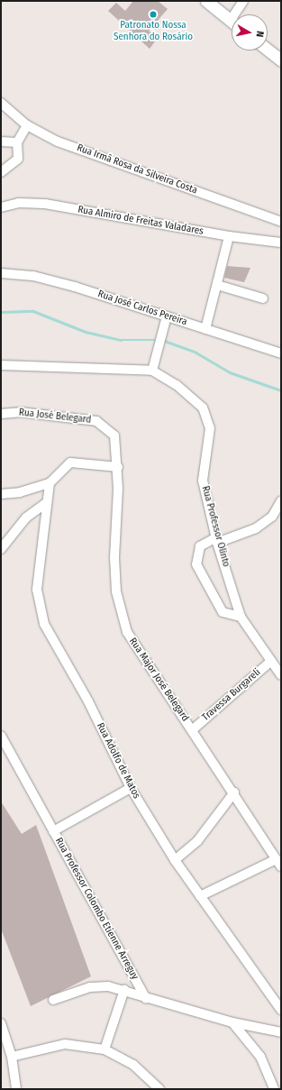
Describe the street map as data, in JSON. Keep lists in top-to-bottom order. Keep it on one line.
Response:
{"streets":{"street":["Rua Irmã Rosa da Silveira Costa","Rua Almiro de Freitas Valadares","Rua José Carlos Pereira","Rua José Belegard","Rua Professor Olinto","Rua Major José Belegard","Travessa Burgareli","Rua Adolfo de Matos","Rua Professor Colombo Etienne Arreguy"]},"crossings":[["Rua José Belegard","Rua Major José Belegard"],["Rua Professor Olinto","Travessa Burgareli"],["Rua Major José Belegard","Travessa Burgareli"]],"places":["Patronato Nossa Senhora do Rosário"],"north":"right"}
